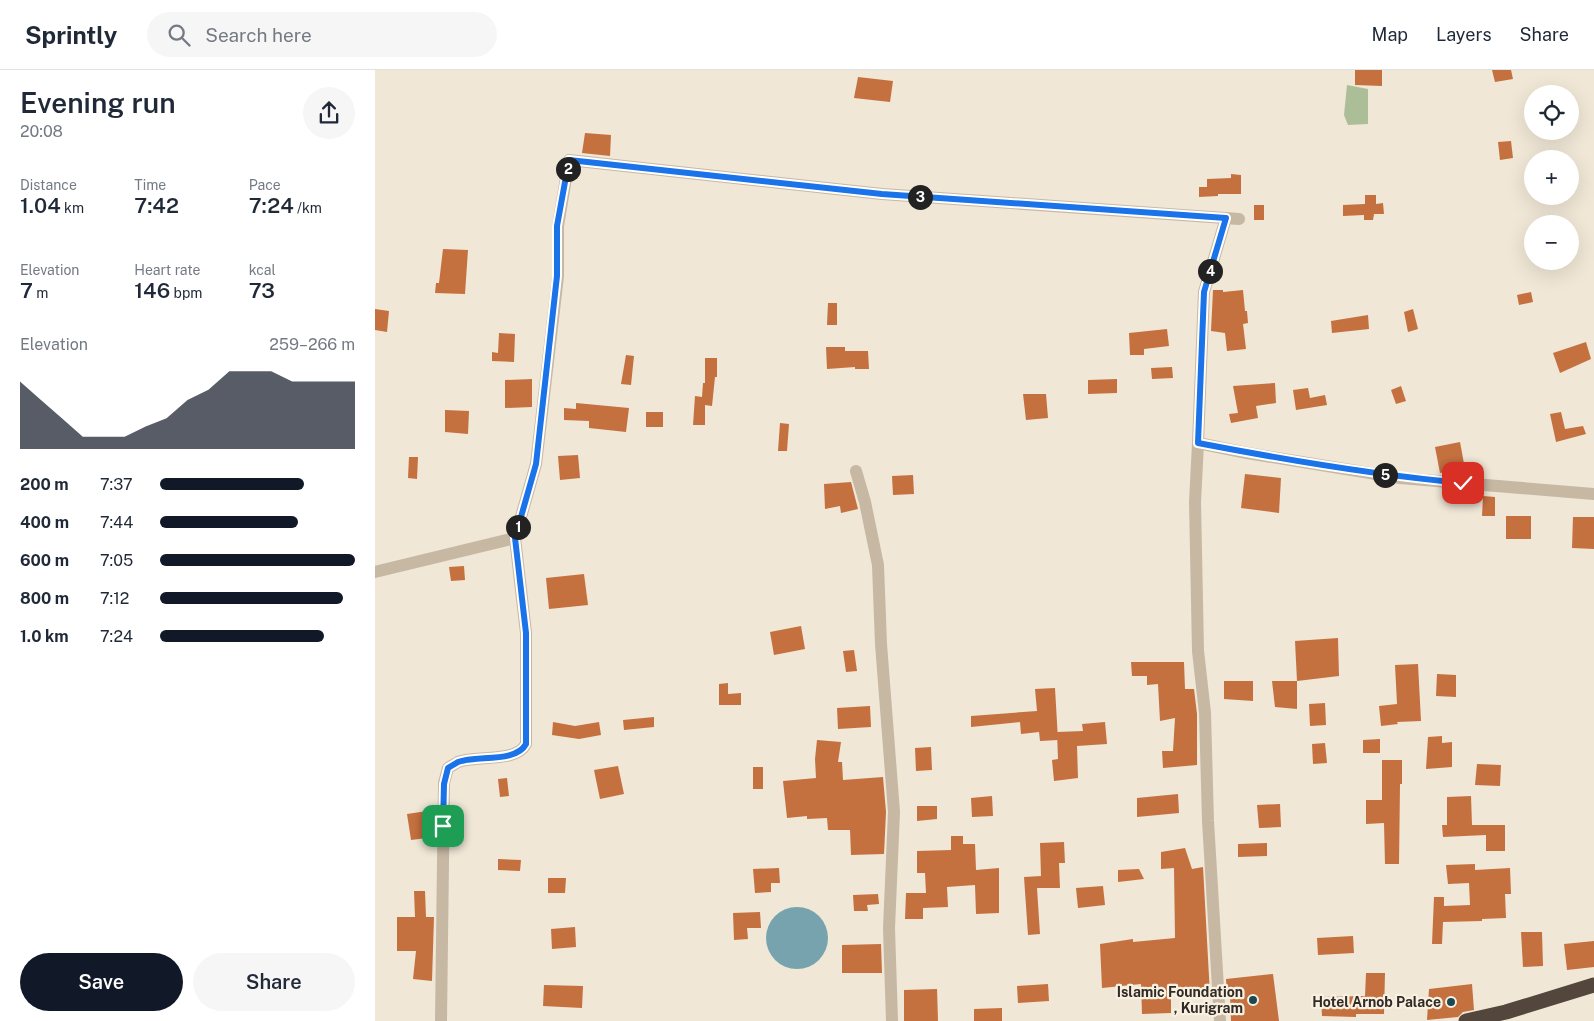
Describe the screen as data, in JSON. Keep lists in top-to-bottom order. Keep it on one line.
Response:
{"places":["Islamic Foundation , Kurigram","Hotel Arnob Palace"],"page":{"header":"Sprintly","search":"Search here","nav":["Map","Layers","Share"],"heading":["Evening run","20:08"],"map_buttons":["+","−"],"stats":[["Distance","1.04 km"],["Time","7:42"],["Pace","7:24 /km"],["Elevation","7 m"],["Heart rate","146 bpm"],["kcal","73"]],"pins":["2","3","4","5","1"],"chart":["Elevation","259–266 m"],"list":[{"name":"200 m","note":"7:37"},{"name":"400 m","note":"7:44"},{"name":"600 m","note":"7:05"},{"name":"800 m","note":"7:12"},{"name":"1.0 km","note":"7:24"}],"buttons":["Save","Share"]}}
